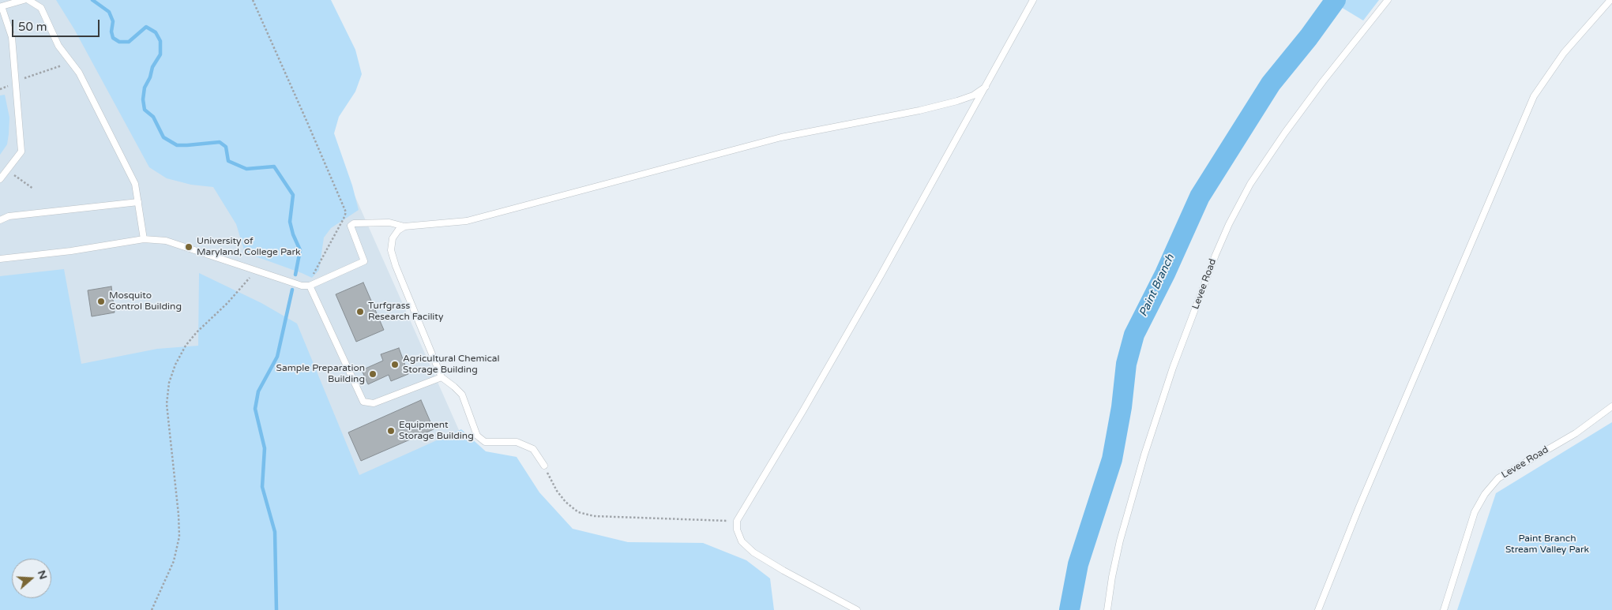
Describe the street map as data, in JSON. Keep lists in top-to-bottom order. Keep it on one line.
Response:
{"streets":{"lane":["Levee Road"]},"water":["Paint Branch"],"parks":["Paint Branch Stream Valley Park"],"places":["University of Maryland, College Park","Mosquito Control Building","Turfgrass Research Facility","Agricultural Chemical Storage Building","Sample Preparation Building","Equipment Storage Building"],"scale_bar":"50 m","north":"right"}
